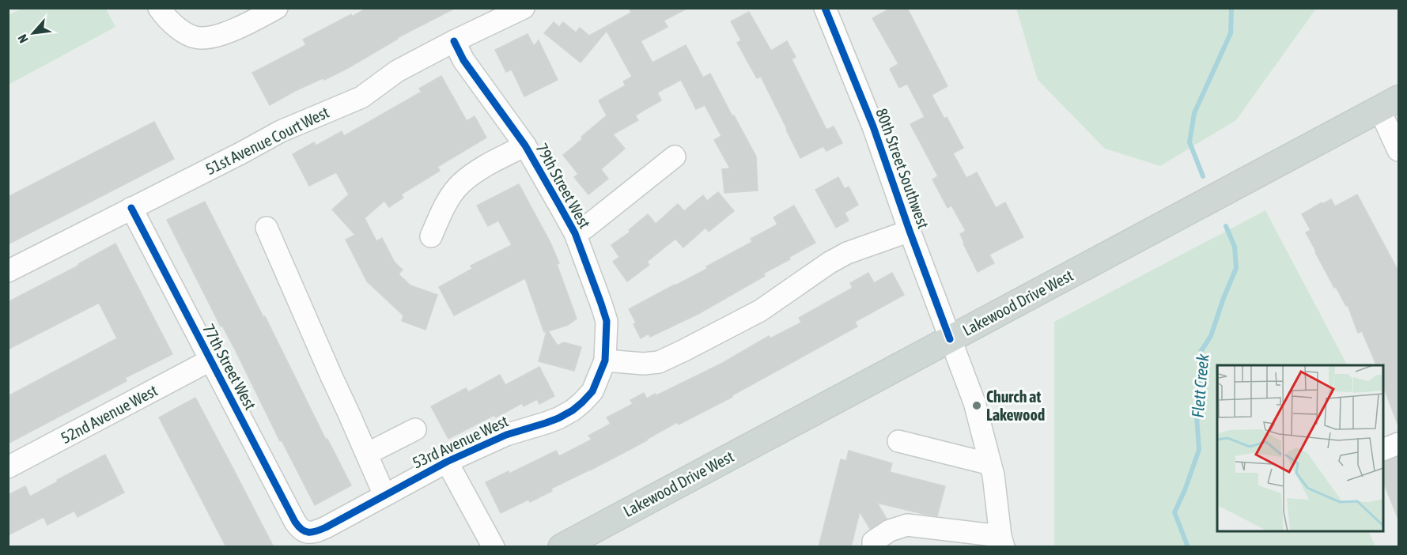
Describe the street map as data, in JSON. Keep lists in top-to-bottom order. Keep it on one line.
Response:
{"streets":{"main road":["Lakewood Drive West"],"street":["51st Avenue Court West","80th Street Southwest","79th Street West","77th Street West","52nd Avenue West","53rd Avenue West"]},"crossings":[["51st Avenue Court West","79th Street West"],["51st Avenue Court West","77th Street West"],["80th Street Southwest","Lakewood Drive West"],["79th Street West","53rd Avenue West"],["77th Street West","52nd Avenue West"],["77th Street West","53rd Avenue West"]],"water":["Flett Creek"],"places":["Church at Lakewood"],"north":"bottom left"}
